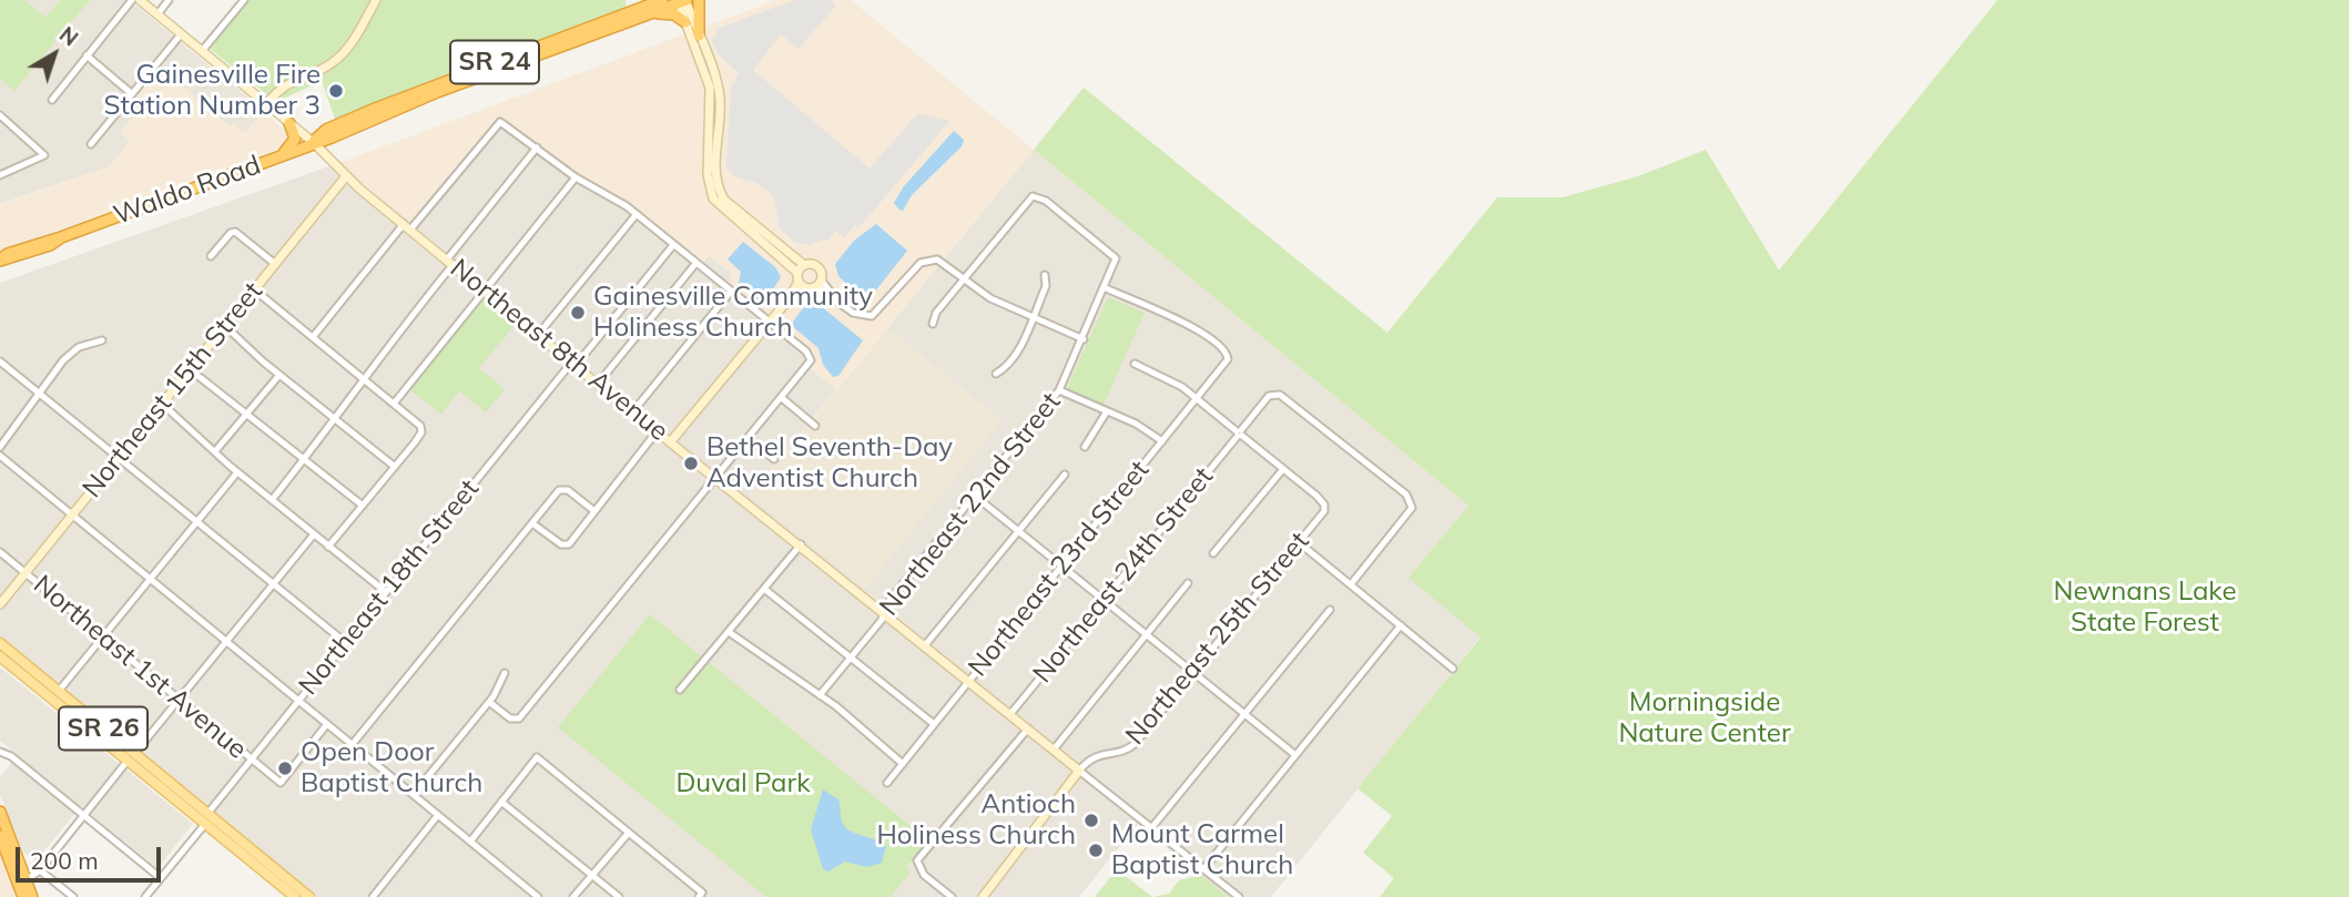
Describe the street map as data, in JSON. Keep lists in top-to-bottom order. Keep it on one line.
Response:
{"streets":{"highway":["SR 24","Waldo Road"],"main road":["SR 26"],"street":["Northeast 8th Avenue","Northeast 15th Street","Northeast 22nd Street","Northeast 23rd Street","Northeast 24th Street","Northeast 18th Street","Northeast 25th Street","Northeast 1st Avenue"]},"crossings":[["Waldo Road","Northeast 8th Avenue"],["Northeast 8th Avenue","Northeast 15th Street"],["Northeast 8th Avenue","Northeast 22nd Street"],["Northeast 8th Avenue","Northeast 23rd Street"],["Northeast 8th Avenue","Northeast 24th Street"],["Northeast 8th Avenue","Northeast 18th Street"],["Northeast 8th Avenue","Northeast 25th Street"],["Northeast 15th Street","Northeast 1st Avenue"],["Northeast 18th Street","Northeast 1st Avenue"],["Northeast 18th Street","SR 26"]],"parks":["Newnans Lake State Forest","Morningside Nature Center","Duval Park"],"places":["Gainesville Fire Station Number 3","Gainesville Community Holiness Church","Bethel Seventh-Day Adventist Church","Open Door Baptist Church","Antioch Holiness Church","Mount Carmel Baptist Church"],"scale_bar":"200 m","north":"top right"}
